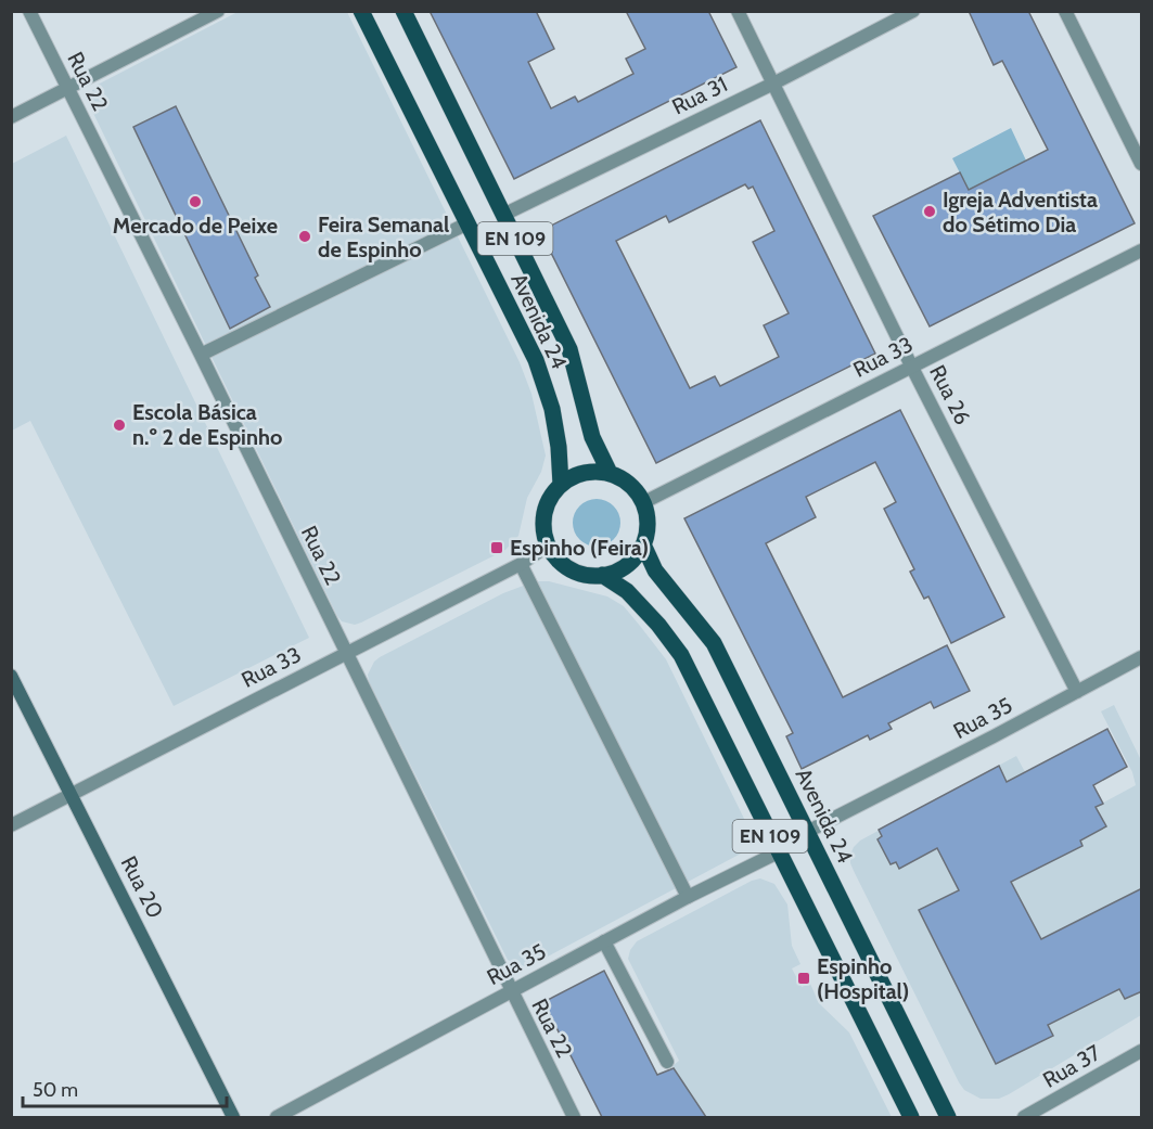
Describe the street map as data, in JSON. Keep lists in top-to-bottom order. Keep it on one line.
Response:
{"streets":{"main road":["EN 109","Avenida 24","Rua 20"],"street":["Rua 22","Rua 31","Rua 33","Rua 26","Rua 35","Rua 37"]},"crossings":[["Rua 22","Rua 33"],["Rua 22","Rua 35"],["Rua 31","Avenida 24"],["Rua 31","Rua 26"],["EN 109","Avenida 24"],["EN 109","Rua 33"],["EN 109","Rua 35"],["Avenida 24","Rua 33"],["Avenida 24","Rua 35"],["Rua 33","Rua 26"],["Rua 33","Rua 20"],["Rua 26","Rua 35"]],"places":{"other":["Mercado de Peixe","Igreja Adventista do Sétimo Dia","Feira Semanal de Espinho","Escola Básica n.º 2 de Espinho"],"transit":["Espinho (Feira)","Espinho (Hospital)"]},"scale_bar":"50 m"}
